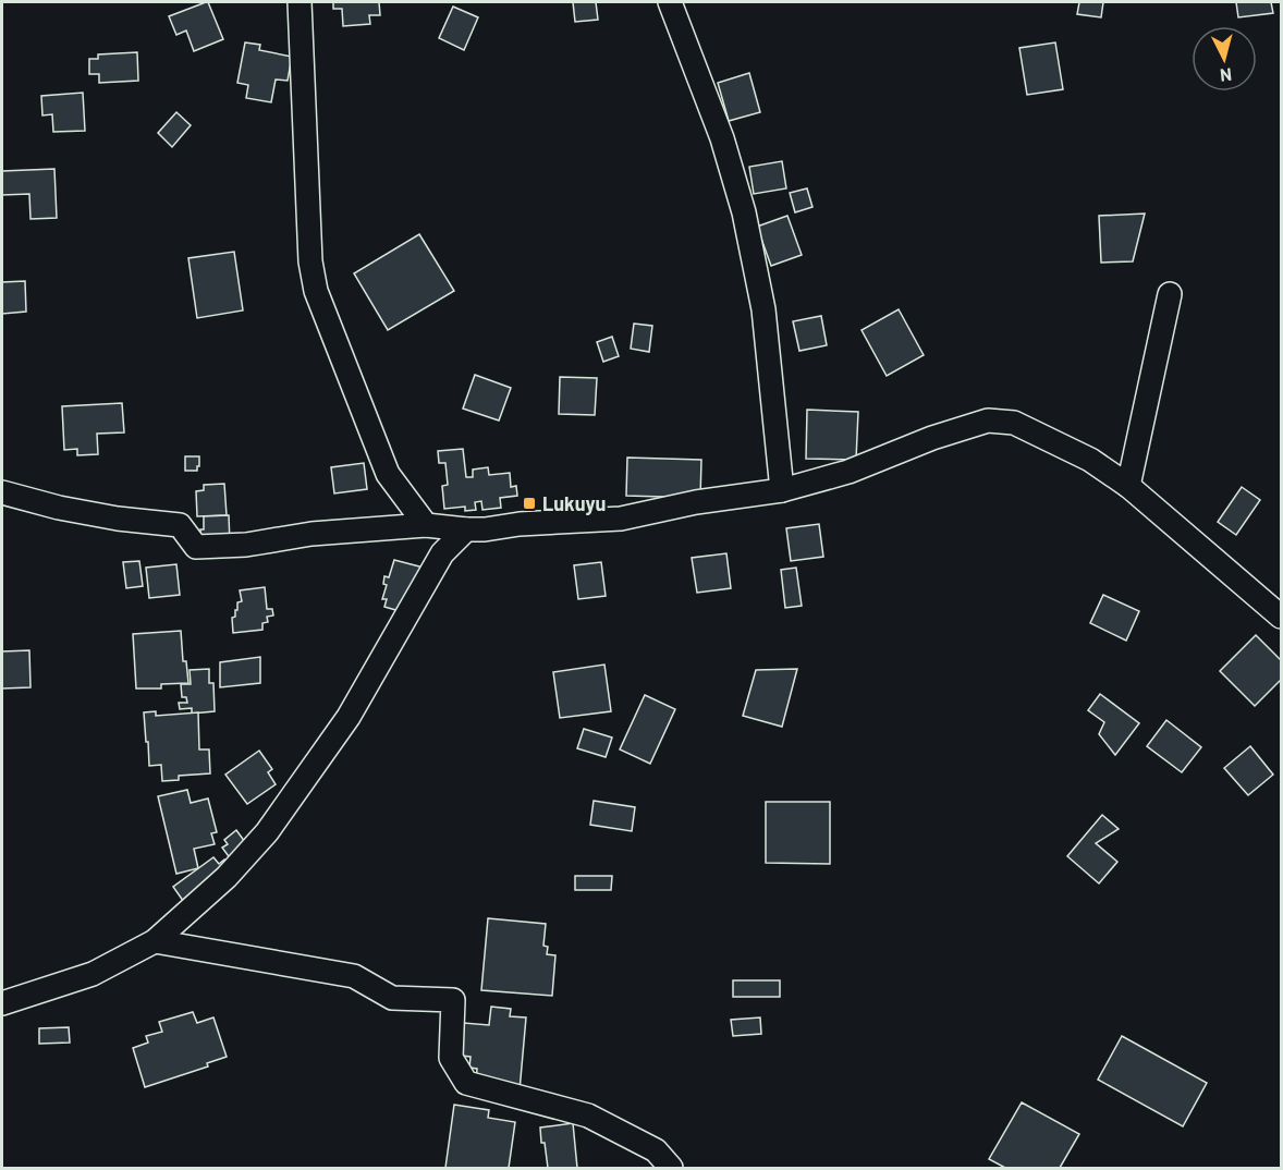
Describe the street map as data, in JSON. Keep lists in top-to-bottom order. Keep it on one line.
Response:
{"places":{"transit":["Lukuyu"]},"north":"bottom"}
